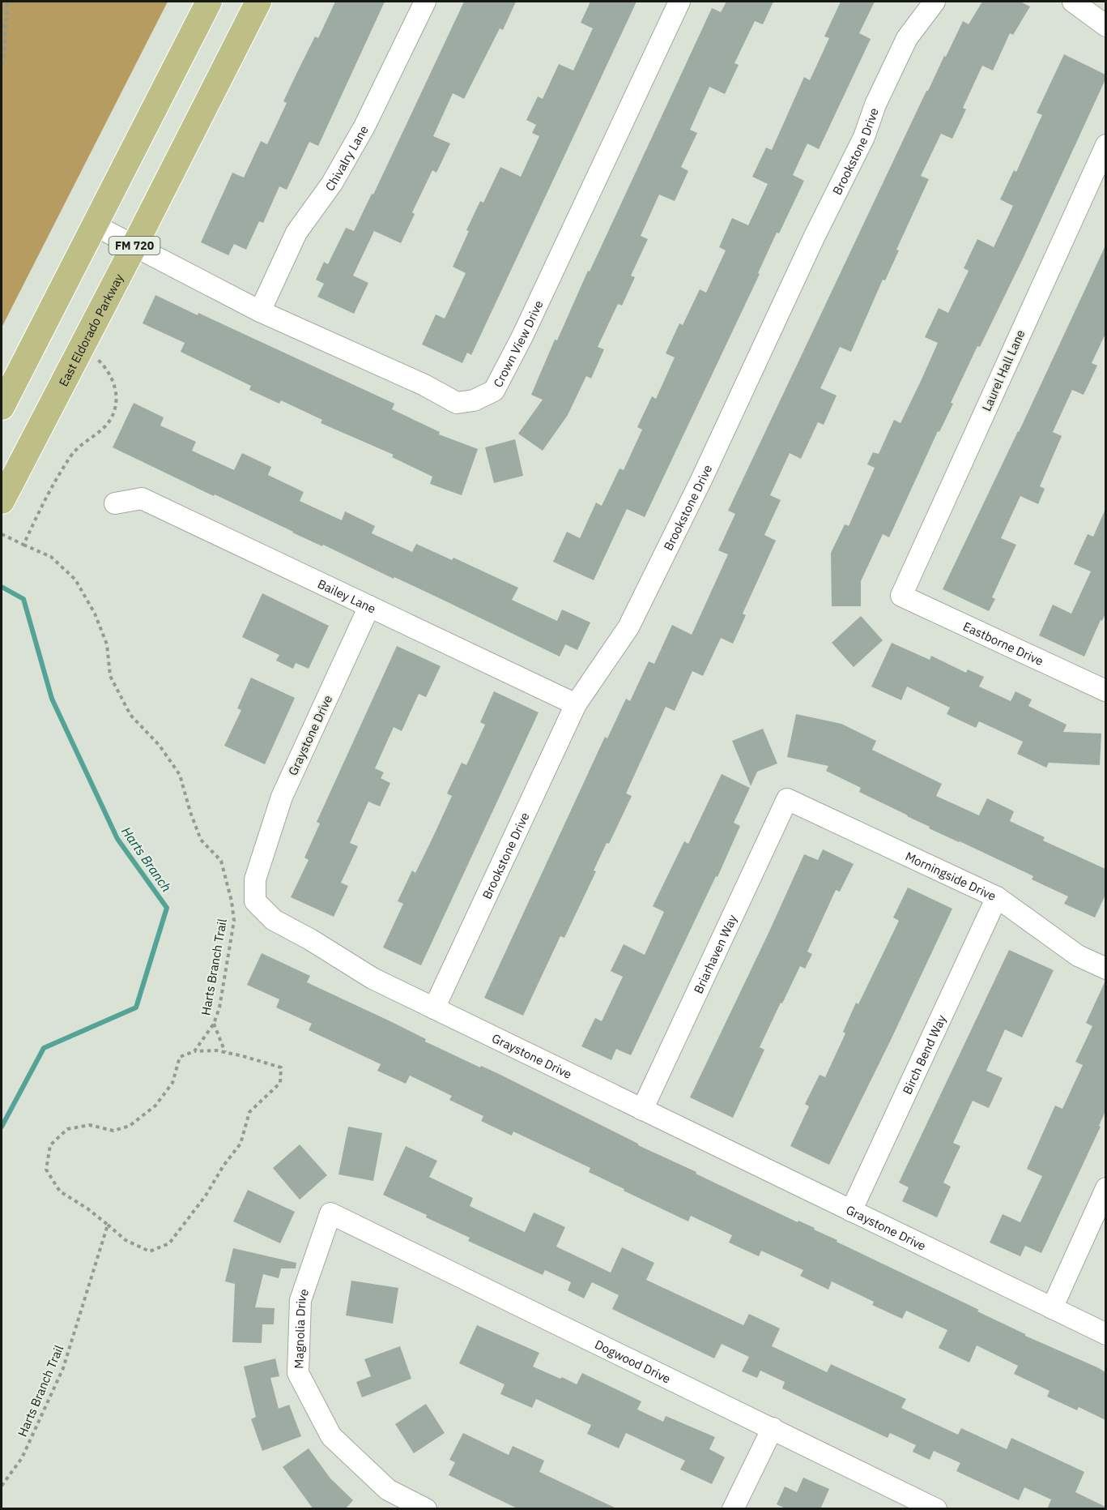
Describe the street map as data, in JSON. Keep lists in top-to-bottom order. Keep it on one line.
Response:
{"streets":{"main road":["FM 720","East Eldorado Parkway"],"street":["Brookstone Drive","Chivalry Lane","Crown View Drive","Laurel Hall Lane","Bailey Lane","Eastborne Drive","Graystone Drive","Morningside Drive","Briarhaven Way","Birch Bend Way","Magnolia Drive","Dogwood Drive"],"path":["Harts Branch Trail"]},"crossings":[["Brookstone Drive","Bailey Lane"],["Brookstone Drive","Graystone Drive"],["Chivalry Lane","Crown View Drive"],["FM 720","Crown View Drive"],["East Eldorado Parkway","Crown View Drive"],["Laurel Hall Lane","Eastborne Drive"],["Bailey Lane","Graystone Drive"],["Graystone Drive","Briarhaven Way"],["Graystone Drive","Birch Bend Way"],["Morningside Drive","Briarhaven Way"],["Morningside Drive","Birch Bend Way"],["Magnolia Drive","Dogwood Drive"]],"water":["Harts Branch"]}
